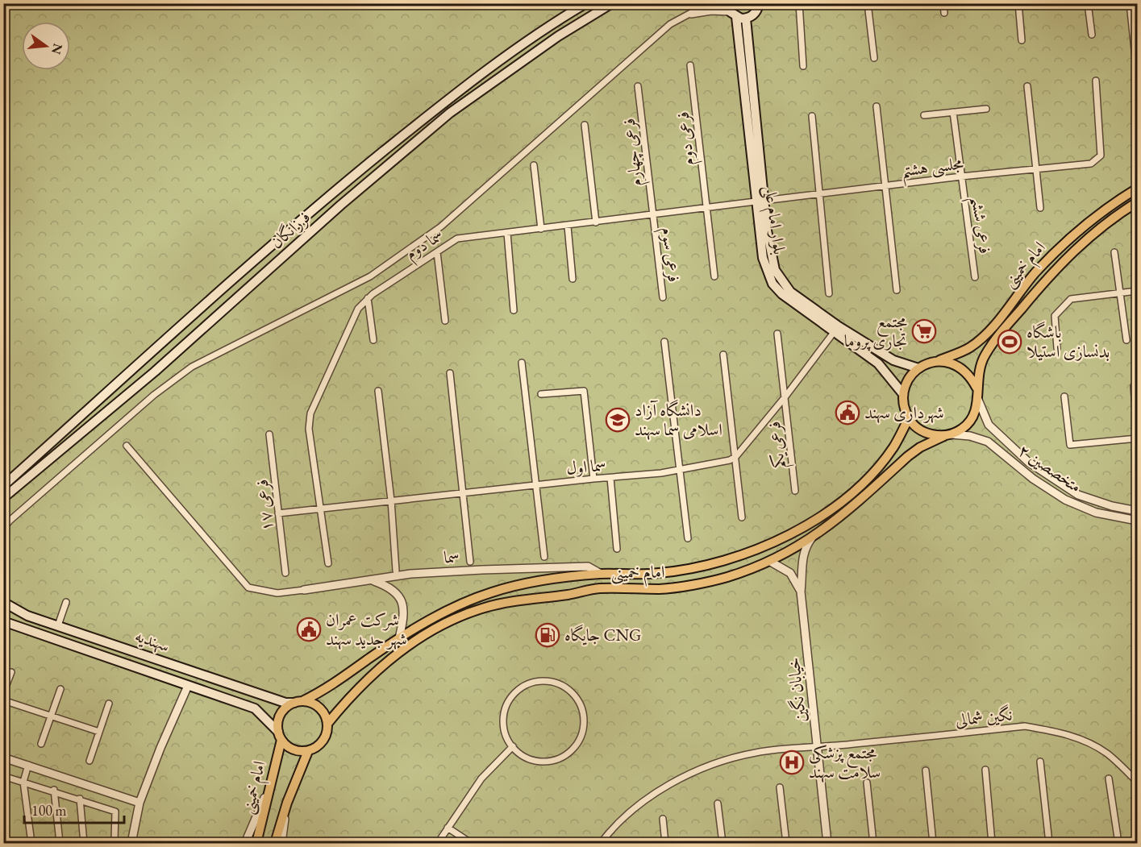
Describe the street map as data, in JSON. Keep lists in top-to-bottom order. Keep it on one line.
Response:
{"streets":{"main road":["بلوار امام علی","فرزانگان","امام خمینی","سهندیه"],"street":["فرعی دوم","فرعی چهارم","مجلسی هشتم","فرعی ششم","سما دوم","فرعی سوم","فرعی یکم","سما اول","متخصصین ۲","فرعی ۱۷","سما","خیابان نگین","نگین شمالی"]},"crossings":[["فرعی دوم","سما دوم"],["فرعی چهارم","سما دوم"],["فرعی چهارم","فرعی سوم"],["مجلسی هشتم","بلوار امام علی"],["مجلسی هشتم","فرعی ششم"],["مجلسی هشتم","سما دوم"],["بلوار امام علی","سما دوم"],["بلوار امام علی","امام خمینی"],["بلوار امام علی","متخصصین ۲"],["سما دوم","فرعی سوم"],["سما دوم","سما اول"],["امام خمینی","متخصصین ۲"],["امام خمینی","سما"],["امام خمینی","سهندیه"],["امام خمینی","خیابان نگین"],["سما اول","فرعی ۱۷"],["خیابان نگین","نگین شمالی"]],"places":{"supermarket":["مجتمع تجاری پروما"],"sports":["باشگاه بدنسازی استیلا"],"public building":["شهرداری سهند","شرکت عمران شهر جدید سهند"],"school or university":["دانشگاه آزاد اسلامی سما سهند"],"fuel station":["جایگاه CNG"],"hospital":["مجتمع پزشکی سلامت سهند"]},"scale_bar":"100 m","north":"right"}
